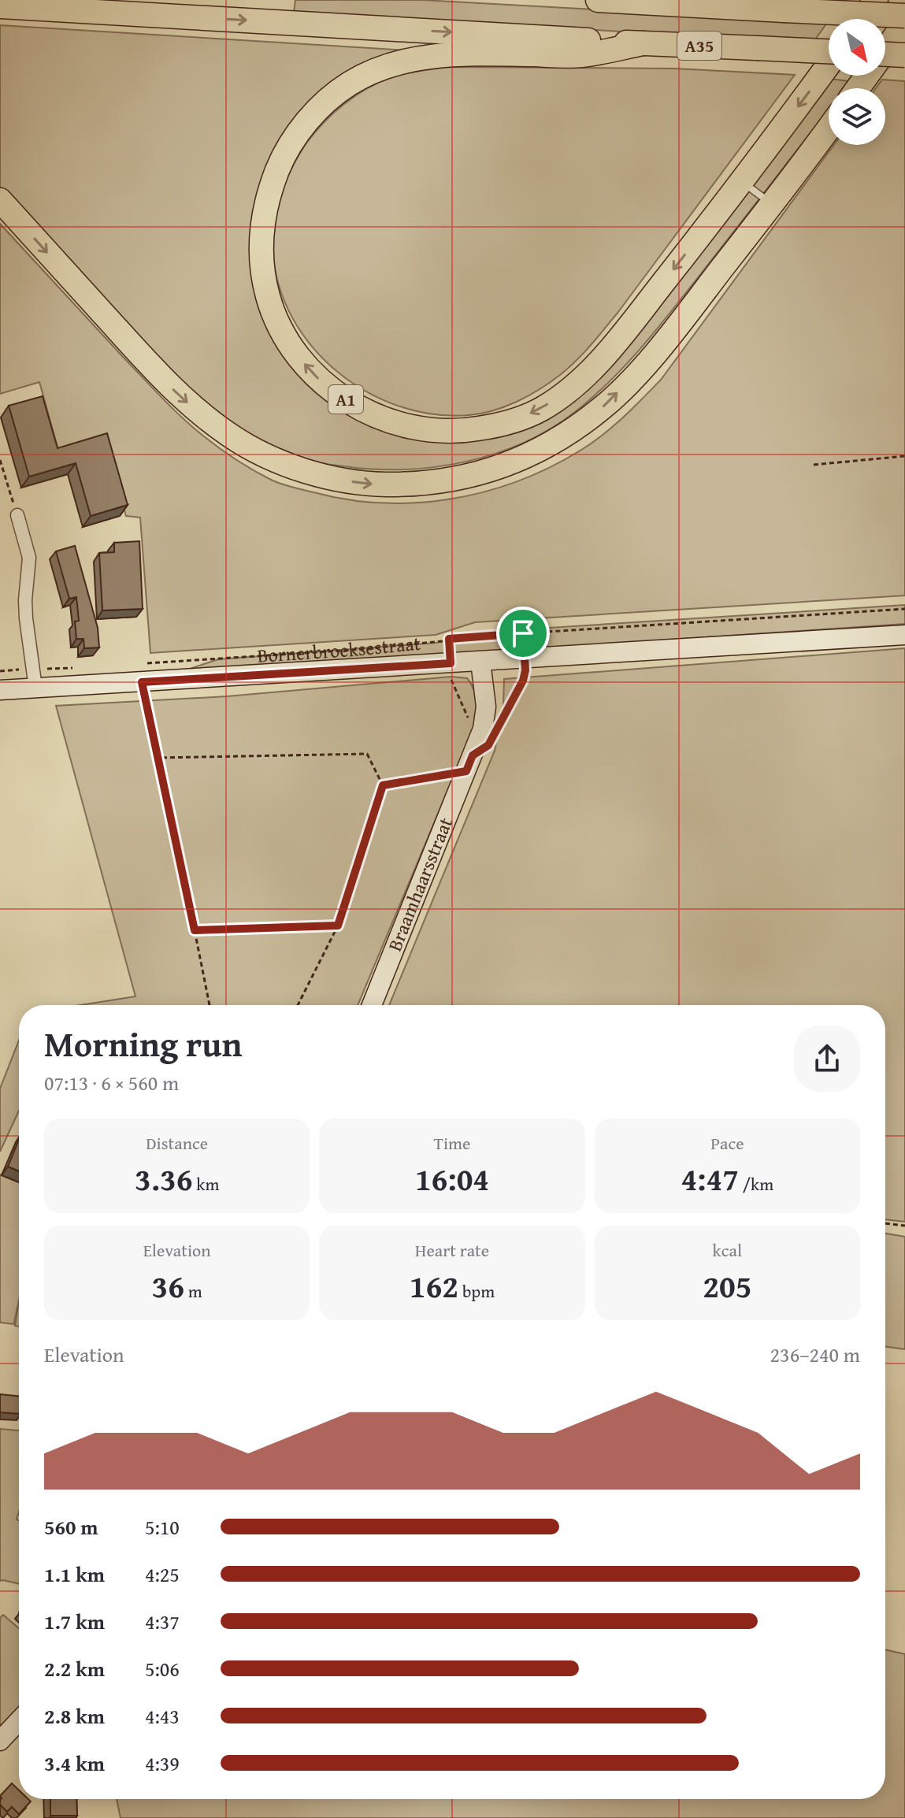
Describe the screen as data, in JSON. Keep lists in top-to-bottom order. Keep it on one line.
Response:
{"streets":{"highway":["A35","A1"],"main road":["Bornerbroeksestraat","Braamhaarsstraat"]},"crossings":[["A35","A1"],["Bornerbroeksestraat","Braamhaarsstraat"]],"north":"bottom right","page":{"heading":["Morning run","07:13 · 6 × 560 m"],"stats":[["Distance","3.36 km"],["Time","16:04"],["Pace","4:47 /km"],["Elevation","36 m"],["Heart rate","162 bpm"],["kcal","205"]],"chart":["Elevation","236–240 m"],"list":[{"name":"560 m","note":"5:10"},{"name":"1.1 km","note":"4:25"},{"name":"1.7 km","note":"4:37"},{"name":"2.2 km","note":"5:06"},{"name":"2.8 km","note":"4:43"},{"name":"3.4 km","note":"4:39"}]}}
